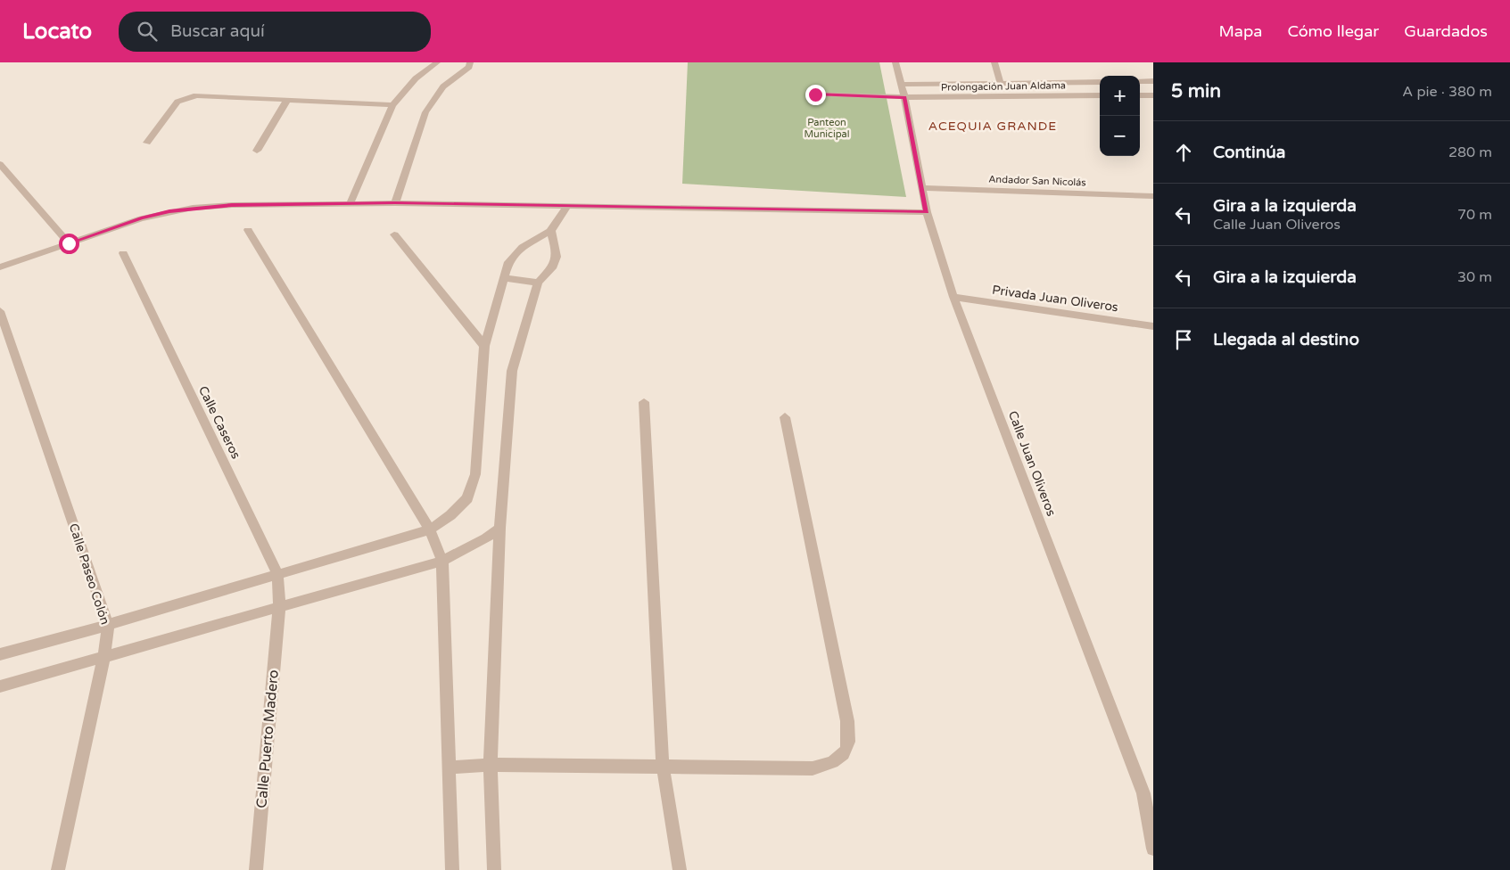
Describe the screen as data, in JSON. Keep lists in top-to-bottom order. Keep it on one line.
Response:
{"streets":{"street":["Prolongación Juan Aldama","Andador San Nicolás","Privada Juan Oliveros","Calle Caseros","Calle Juan Oliveros","Calle Paseo Colón","Calle Puerto Madero"]},"crossings":[["Prolongación Juan Aldama","Calle Juan Oliveros"],["Andador San Nicolás","Calle Juan Oliveros"],["Privada Juan Oliveros","Calle Juan Oliveros"],["Calle Caseros","Calle Puerto Madero"]],"districts":["ACEQUIA GRANDE"],"parks":["Panteon Municipal"],"page":{"header":"Locato","search":"Buscar aquí","nav":["Mapa","Cómo llegar","Guardados"],"heading":["5 min","A pie · 380 m"],"map_buttons":["+","−"],"list":[["Continúa","280 m"],["Gira a la izquierda","Calle Juan Oliveros","70 m"],["Gira a la izquierda","30 m"],"Llegada al destino"]}}
